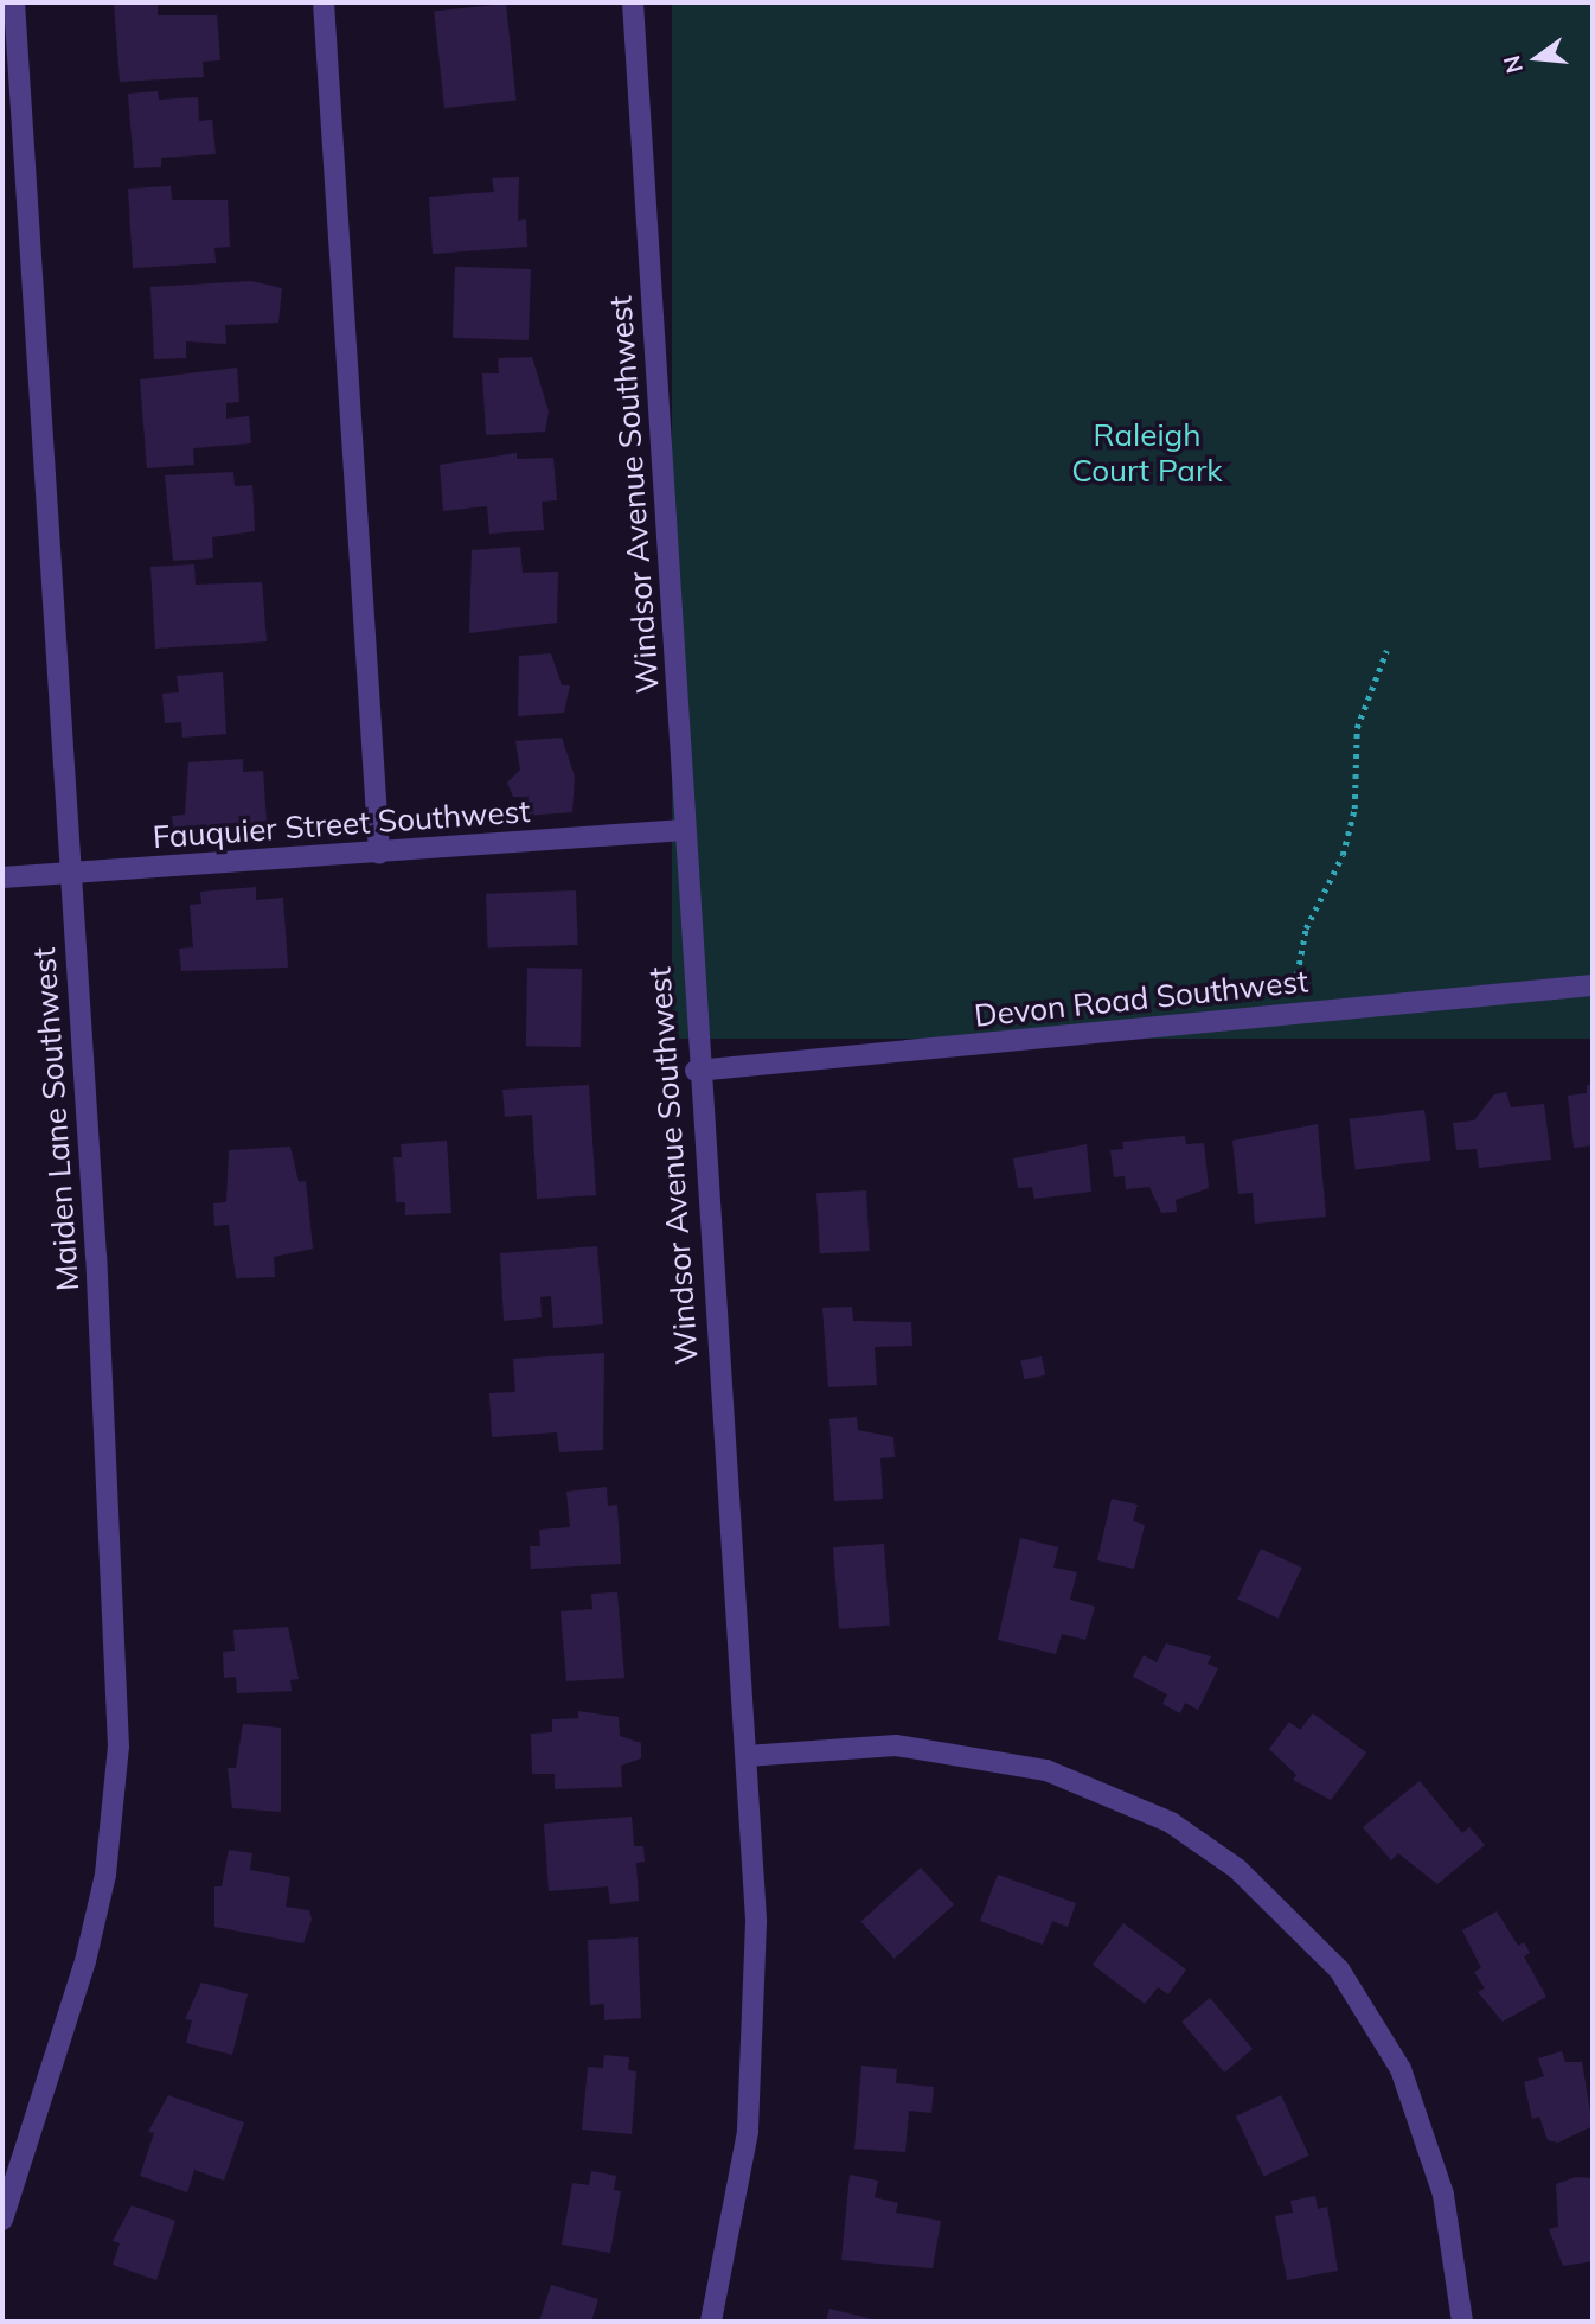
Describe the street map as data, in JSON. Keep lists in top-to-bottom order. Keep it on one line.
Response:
{"streets":{"street":["Windsor Avenue Southwest","Fauquier Street Southwest","Devon Road Southwest","Maiden Lane Southwest"]},"crossings":[["Windsor Avenue Southwest","Fauquier Street Southwest"],["Windsor Avenue Southwest","Devon Road Southwest"],["Fauquier Street Southwest","Maiden Lane Southwest"]],"parks":["Raleigh Court Park"],"north":"left"}
